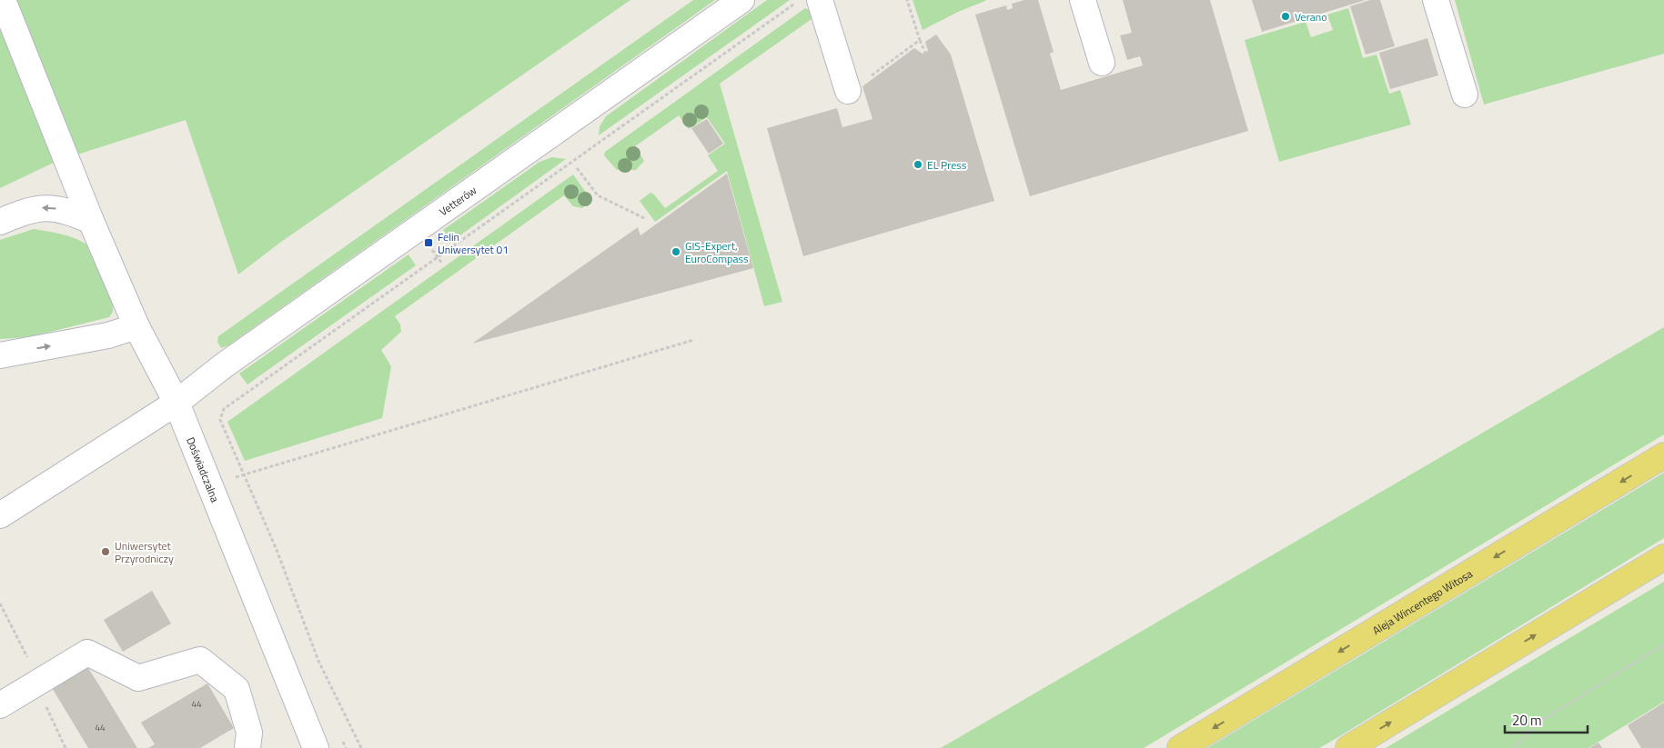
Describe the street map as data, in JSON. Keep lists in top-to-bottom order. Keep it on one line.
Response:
{"streets":{"main road":["Aleja Wincentego Witosa"],"street":["Vetterów","Doświadczalna"]},"crossings":[["Vetterów","Doświadczalna"]],"places":{"other":["Verano","EL Press","GIS-Expert, EuroCompass","Uniwersytet Przyrodniczy"],"transit":["Felin Uniwersytet 01"]},"house_numbers":["44","44"],"scale_bar":"20 m"}
